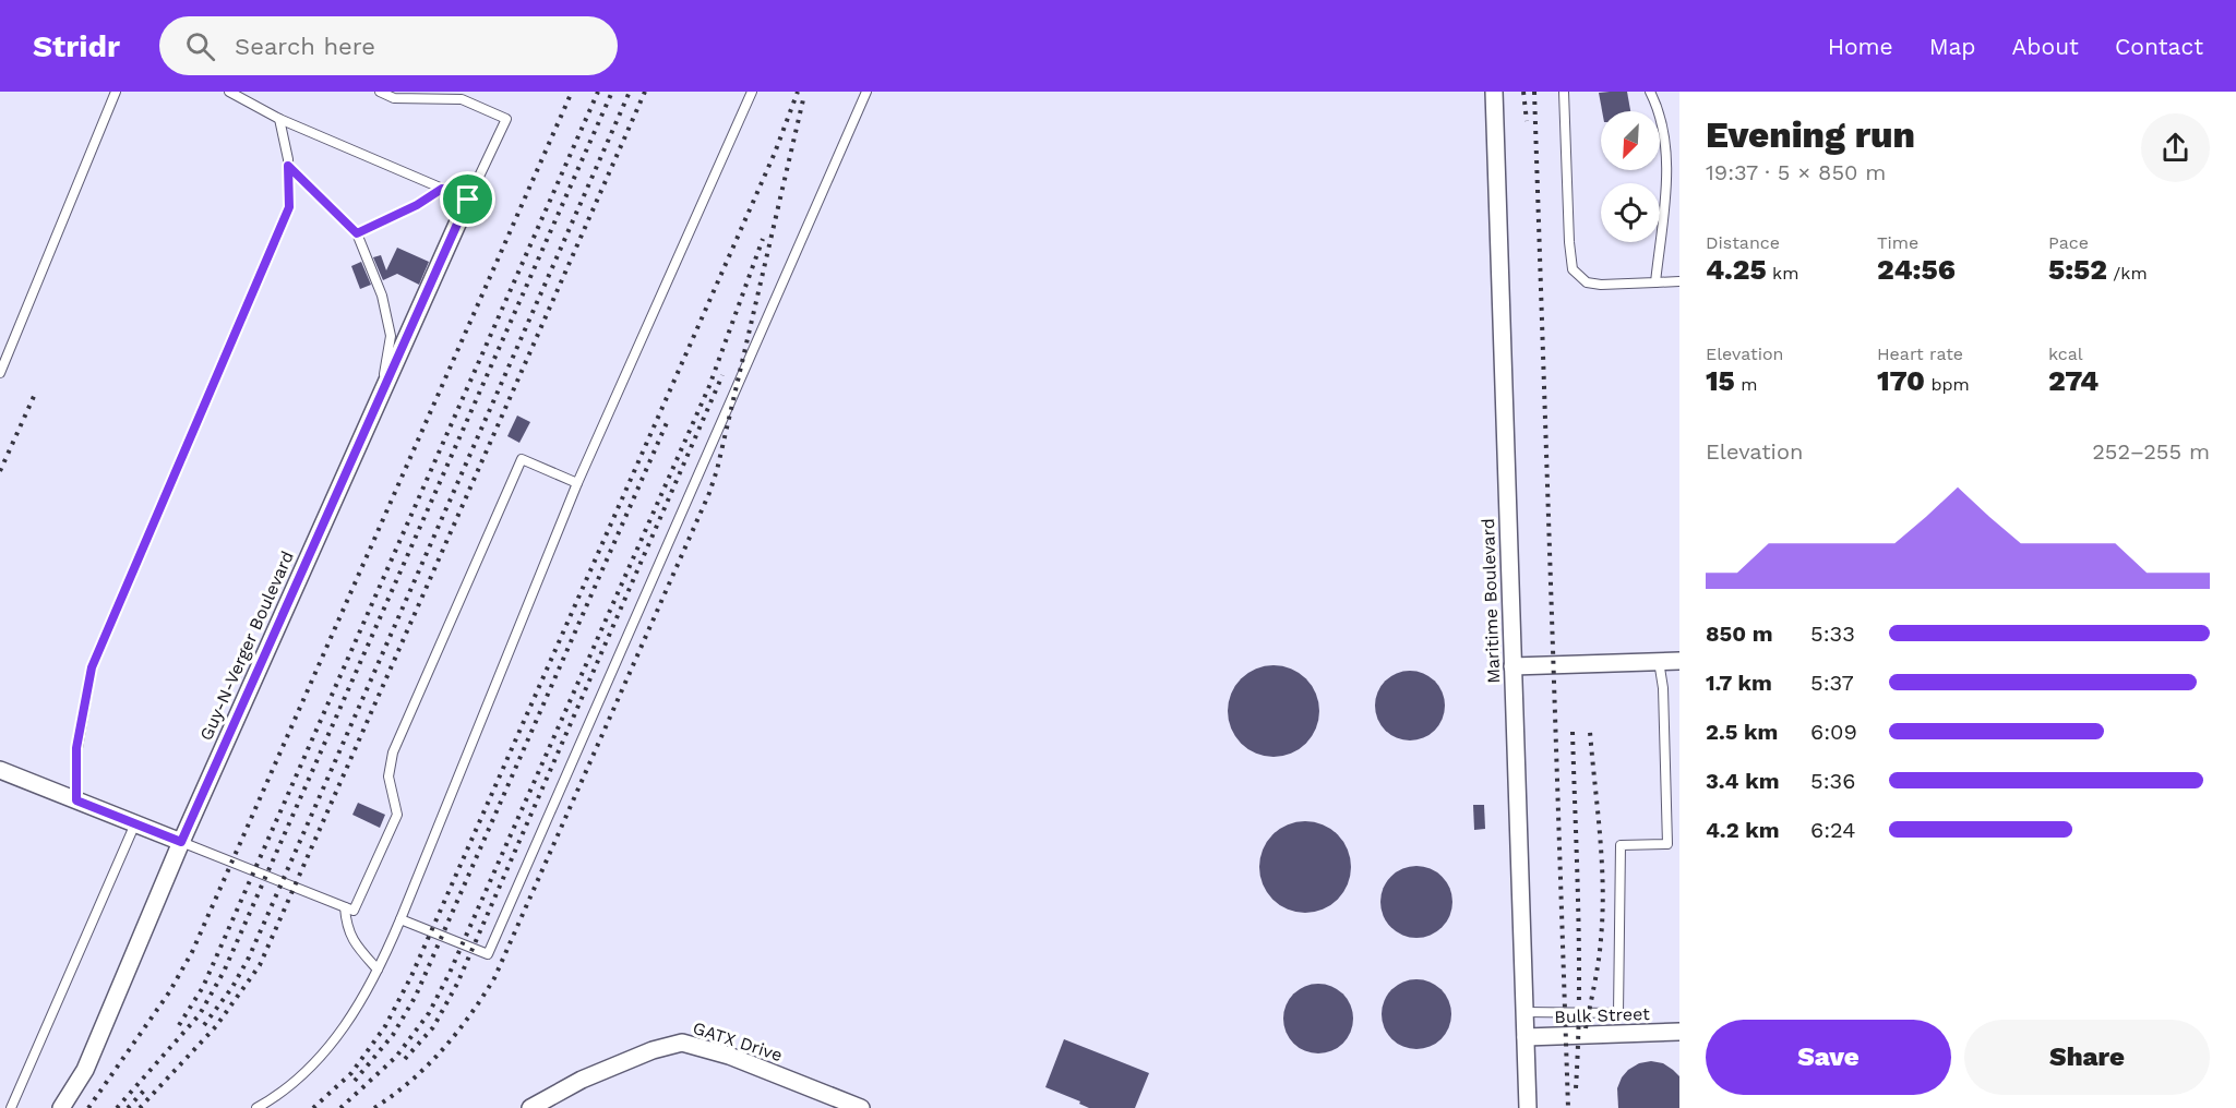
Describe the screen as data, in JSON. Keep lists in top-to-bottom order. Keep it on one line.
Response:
{"streets":{"street":["Maritime Boulevard","Guy-N-Verger Boulevard","Bulk Street","GATX Drive"]},"crossings":[["Maritime Boulevard","Bulk Street"]],"north":"bottom left","page":{"header":"Stridr","search":"Search here","nav":["Home","Map","About","Contact"],"heading":["Evening run","19:37 · 5 × 850 m"],"stats":[["Distance","4.25 km"],["Time","24:56"],["Pace","5:52 /km"],["Elevation","15 m"],["Heart rate","170 bpm"],["kcal","274"]],"chart":["Elevation","252–255 m"],"list":[{"name":"850 m","note":"5:33"},{"name":"1.7 km","note":"5:37"},{"name":"2.5 km","note":"6:09"},{"name":"3.4 km","note":"5:36"},{"name":"4.2 km","note":"6:24"}],"buttons":["Save","Share"]}}
